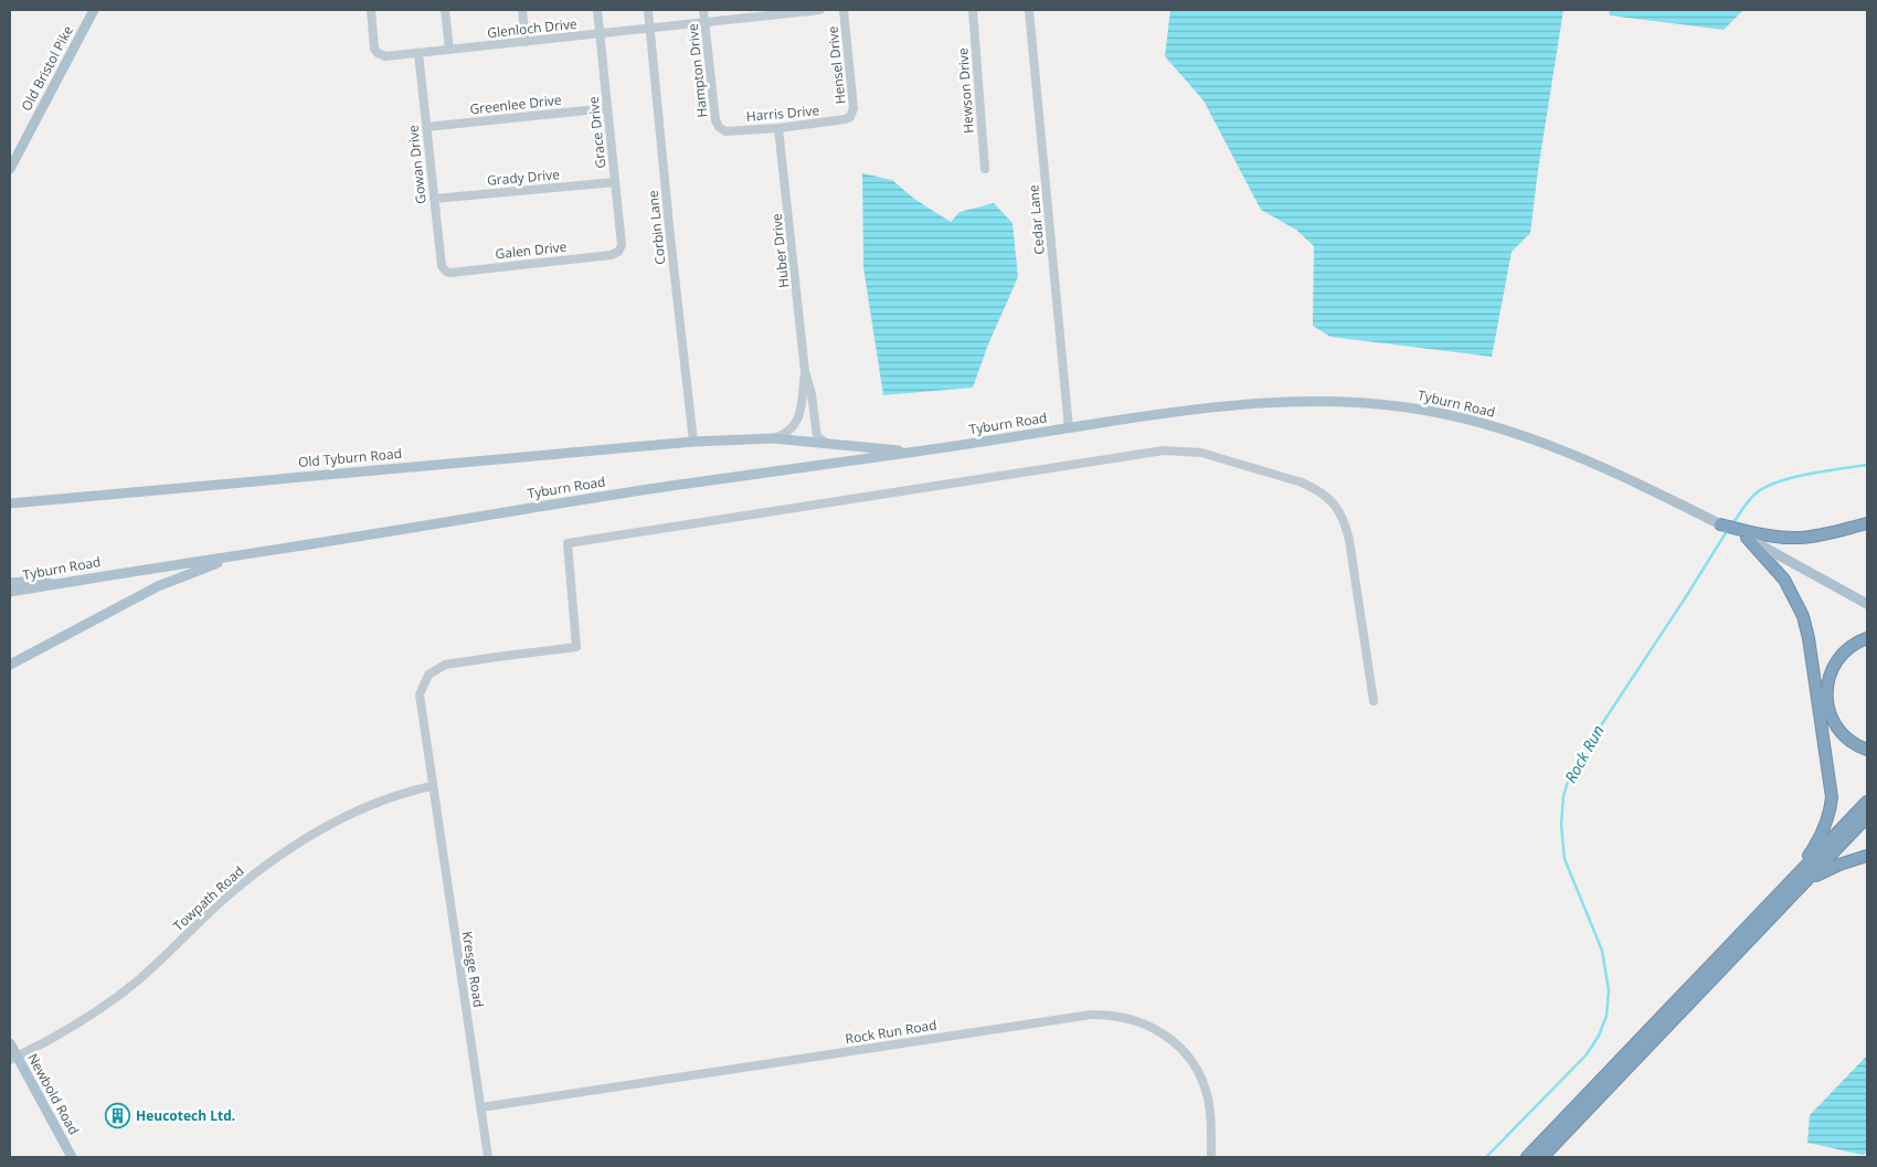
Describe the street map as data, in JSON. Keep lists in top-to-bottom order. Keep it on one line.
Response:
{"streets":{"main road":["Old Bristol Pike","Tyburn Road","Old Tyburn Road","Newbold Road"],"street":["Glenloch Drive","Hensel Drive","Hampton Drive","Hewson Drive","Greenlee Drive","Harris Drive","Grace Drive","Gowan Drive","Grady Drive","Cedar Lane","Corbin Lane","Galen Drive","Huber Drive","Towpath Road","Kresge Road","Rock Run Road"]},"crossings":[["Glenloch Drive","Hampton Drive"],["Glenloch Drive","Grace Drive"],["Glenloch Drive","Gowan Drive"],["Glenloch Drive","Corbin Lane"],["Hensel Drive","Harris Drive"],["Hampton Drive","Harris Drive"],["Greenlee Drive","Grace Drive"],["Greenlee Drive","Gowan Drive"],["Harris Drive","Huber Drive"],["Grace Drive","Grady Drive"],["Grace Drive","Galen Drive"],["Gowan Drive","Grady Drive"],["Gowan Drive","Galen Drive"],["Cedar Lane","Tyburn Road"],["Corbin Lane","Old Tyburn Road"],["Huber Drive","Old Tyburn Road"],["Tyburn Road","Old Tyburn Road"],["Towpath Road","Kresge Road"],["Towpath Road","Newbold Road"],["Kresge Road","Rock Run Road"]],"water":["Rock Run"],"places":{"building":["Heucotech Ltd."]}}
